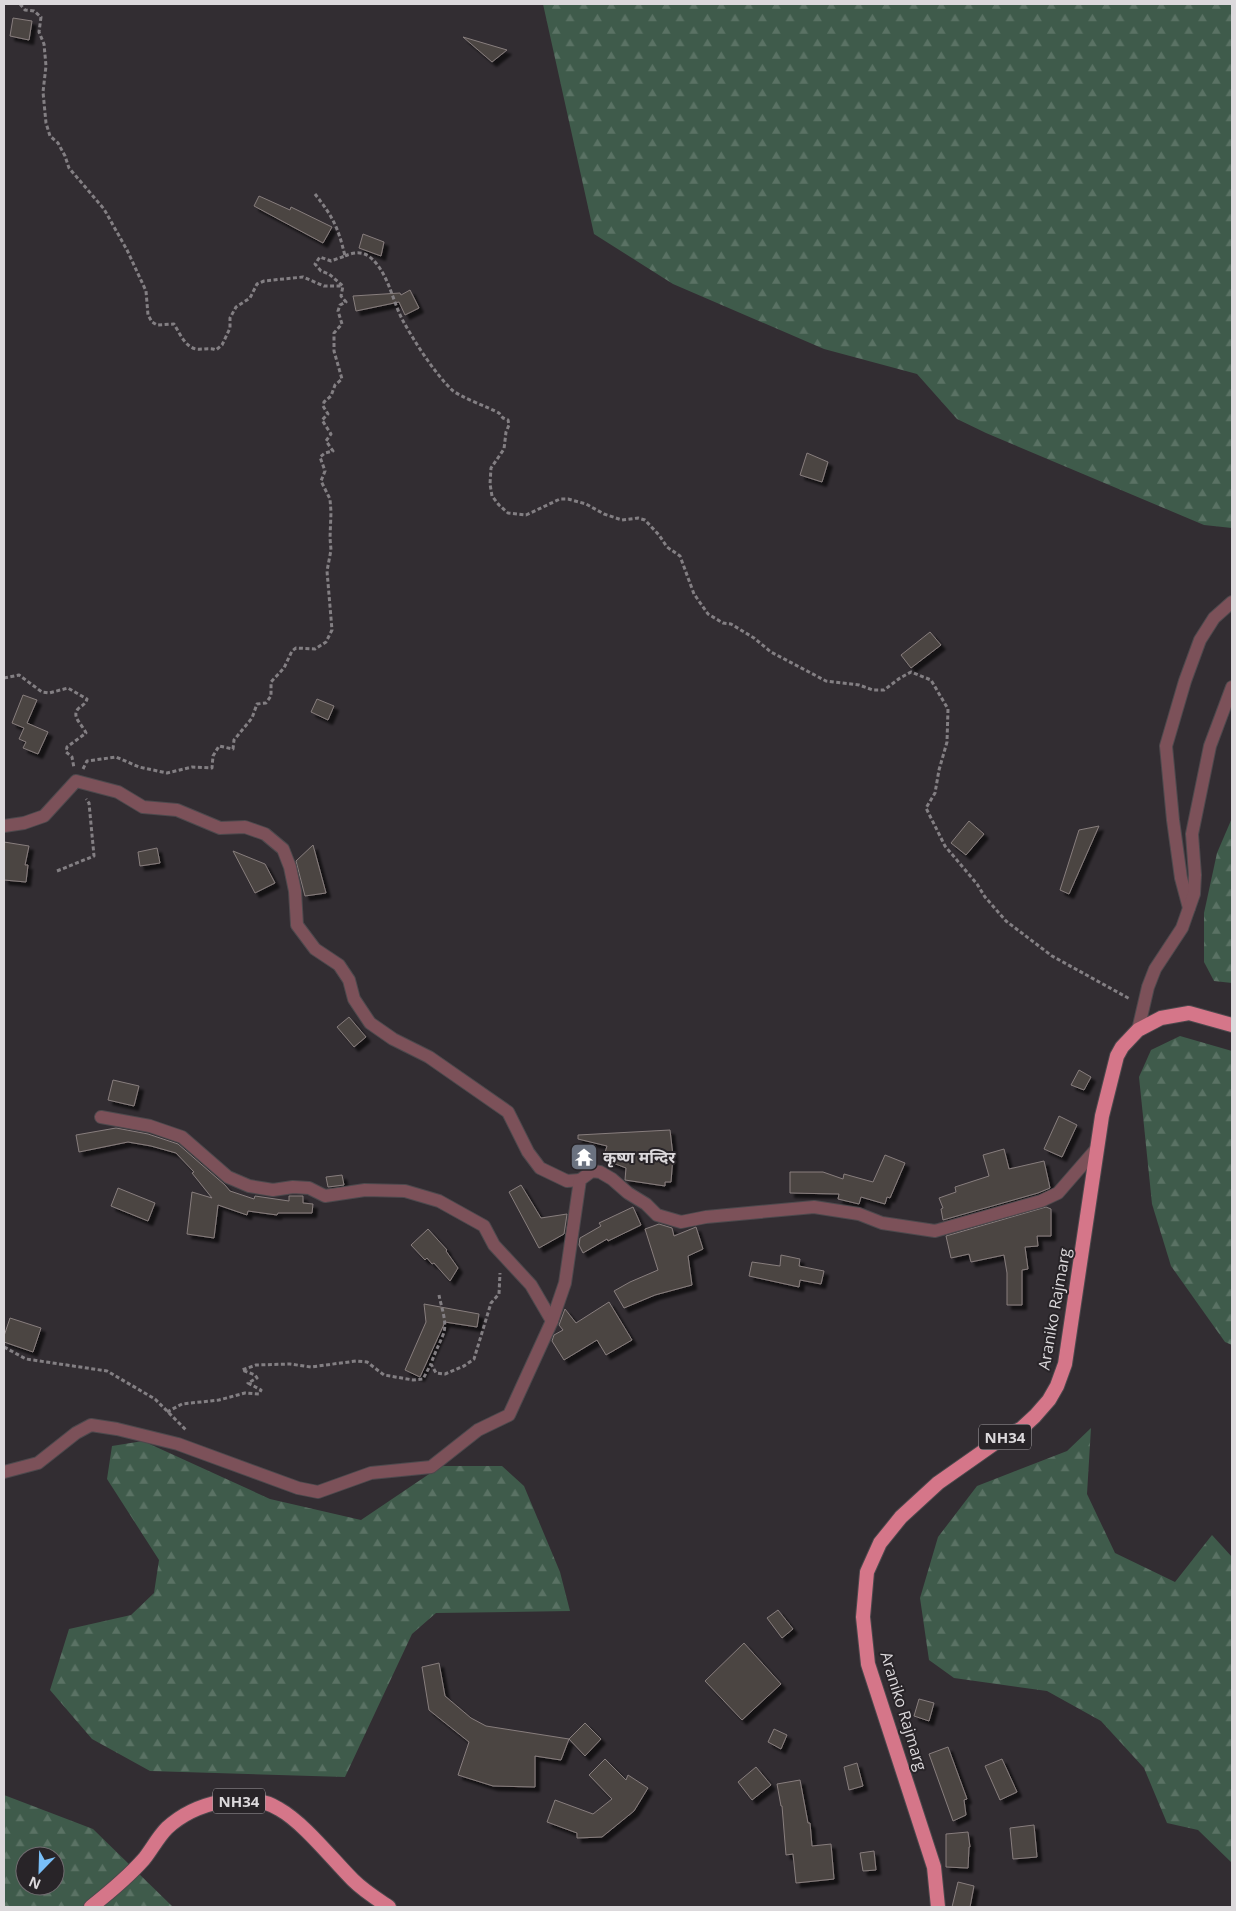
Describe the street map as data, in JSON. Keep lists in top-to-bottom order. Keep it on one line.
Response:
{"streets":{"highway":["Araniko Rajmarg","NH34"]},"places":{"temple":["कृष्ण मन्दिर"]},"north":"bottom left"}
